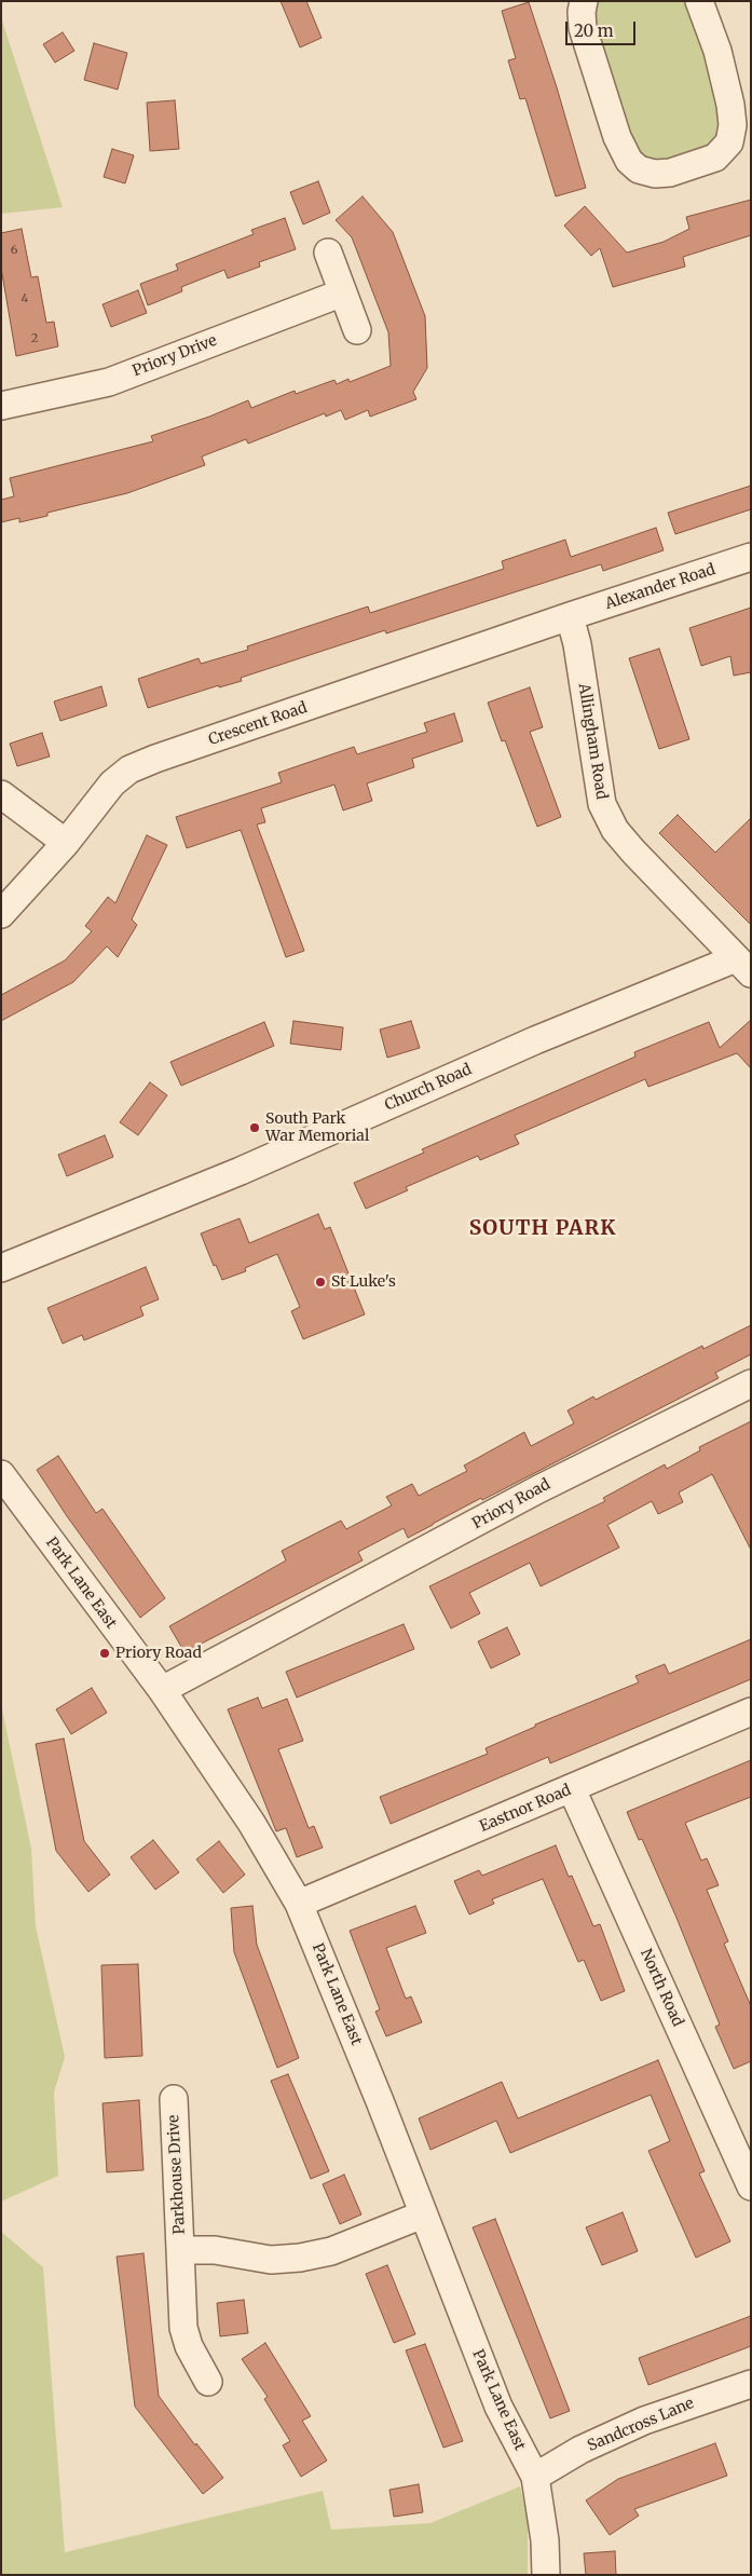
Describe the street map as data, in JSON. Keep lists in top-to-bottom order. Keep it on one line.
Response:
{"streets":{"street":["Priory Drive","Alexander Road","Crescent Road","Allingham Road","Church Road","Priory Road","Park Lane East","Eastnor Road","North Road","Parkhouse Drive","Sandcross Lane"]},"crossings":[["Alexander Road","Crescent Road"],["Alexander Road","Allingham Road"],["Crescent Road","Allingham Road"],["Allingham Road","Church Road"],["Priory Road","Park Lane East"],["Park Lane East","Eastnor Road"],["Park Lane East","Parkhouse Drive"],["Park Lane East","Sandcross Lane"],["Eastnor Road","North Road"]],"districts":["SOUTH PARK"],"places":["South Park War Memorial","St Luke's","Priory Road"],"house_numbers":["6","4","2"],"scale_bar":"20 m"}
